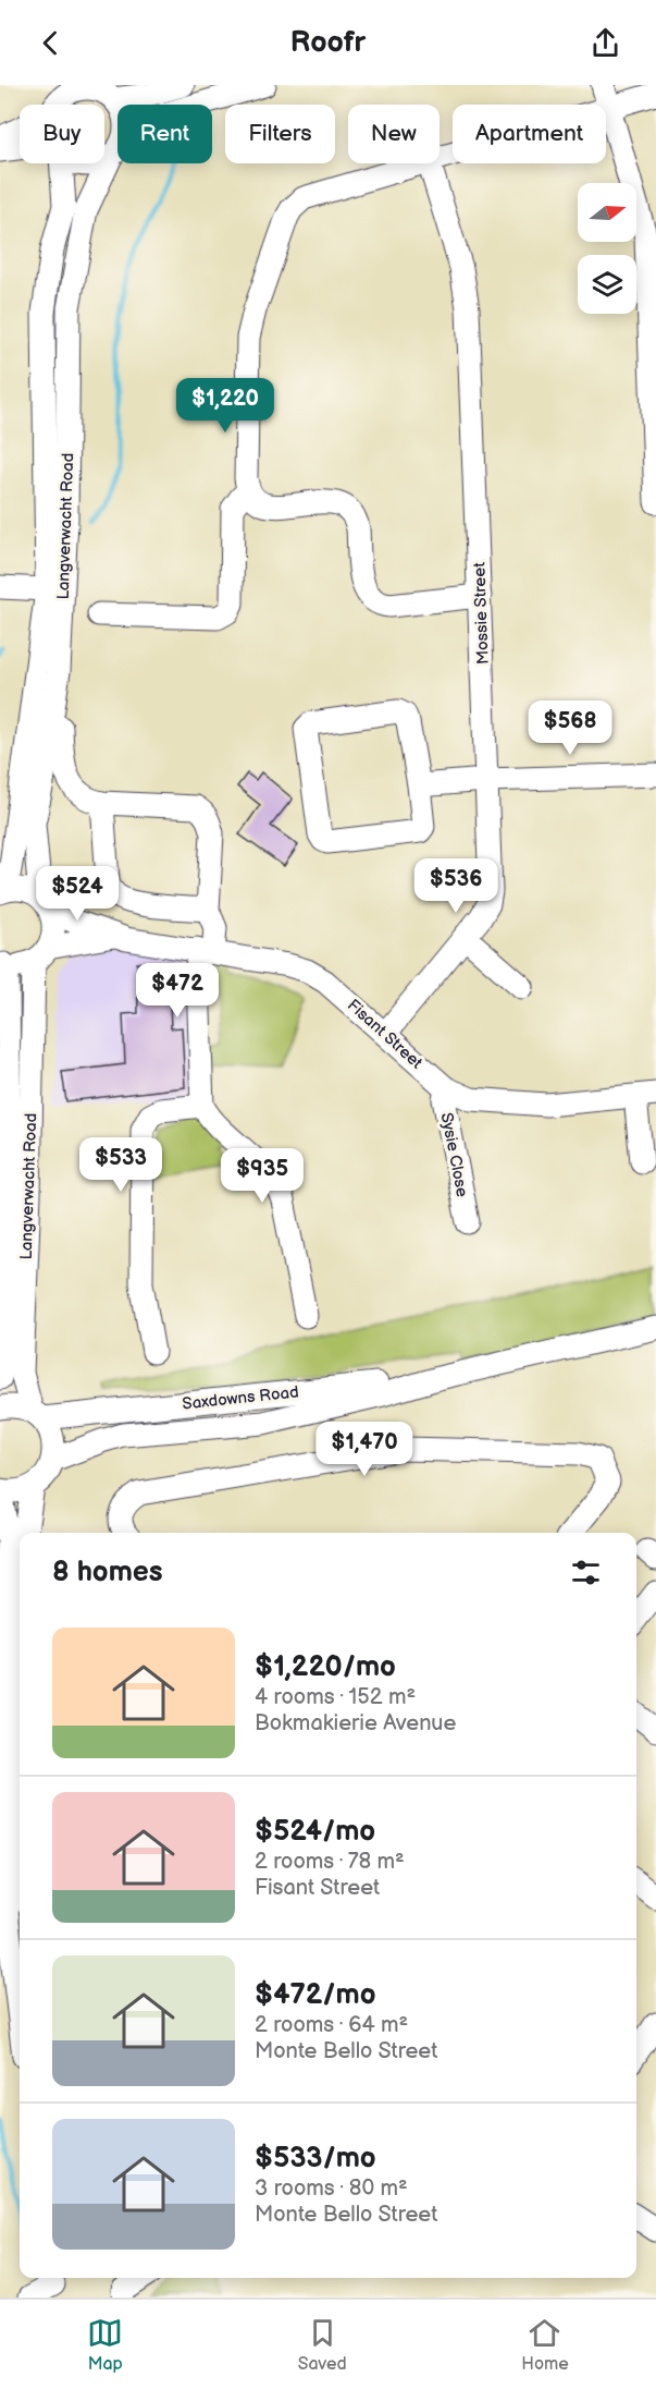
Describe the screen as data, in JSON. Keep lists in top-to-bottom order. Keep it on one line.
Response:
{"streets":{"street":["Langverwacht Road","Mossie Street","Fisant Street","Sysie Close","Saxdowns Road"]},"crossings":[["Langverwacht Road","Fisant Street"],["Langverwacht Road","Saxdowns Road"],["Mossie Street","Fisant Street"],["Fisant Street","Sysie Close"]],"north":"right","page":{"header":"Roofr","chip":["Buy","Rent","Filters","New","Apartment"],"price":["$1,220","$568","$536","$524","$472","$533","$935","$1,470"],"heading":"8 homes","list":[{"name":"$1,220/mo","note":"4 rooms · 152 m² · Bokmakierie Avenue"},{"name":"$524/mo","note":"2 rooms · 78 m² · Fisant Street"},{"name":"$472/mo","note":"2 rooms · 64 m² · Monte Bello Street"},{"name":"$533/mo","note":"3 rooms · 80 m² · Monte Bello Street"}],"tabs":["Map","Saved","Home"]}}
